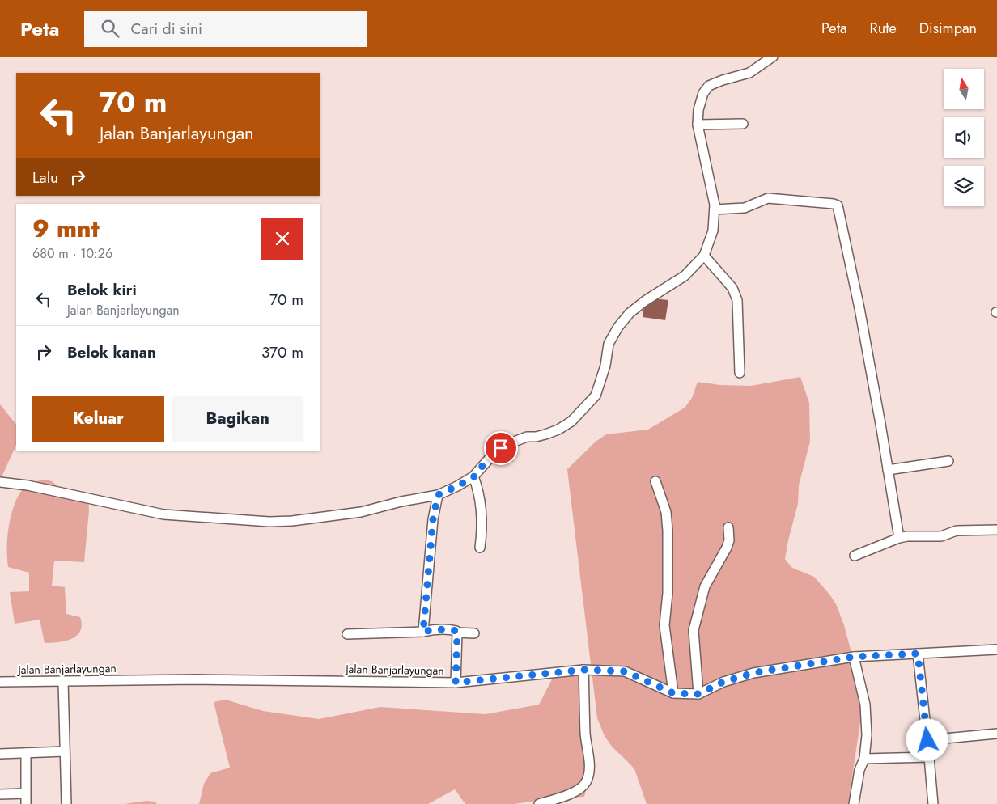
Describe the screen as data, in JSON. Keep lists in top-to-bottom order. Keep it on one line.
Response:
{"streets":{"street":["Jalan Banjarlayungan"]},"north":"top","page":{"header":"Peta","search":"Cari di sini","nav":["Peta","Rute","Disimpan"],"turn":["70 m","Jalan Banjarlayungan"],"then":"Lalu","heading":["9 mnt","680 m · 10:26"],"list":[{"name":"Belok kiri","note":"Jalan Banjarlayungan","value":"70 m"},{"name":"Belok kanan","value":"370 m"}],"buttons":["Keluar","Bagikan"]}}
